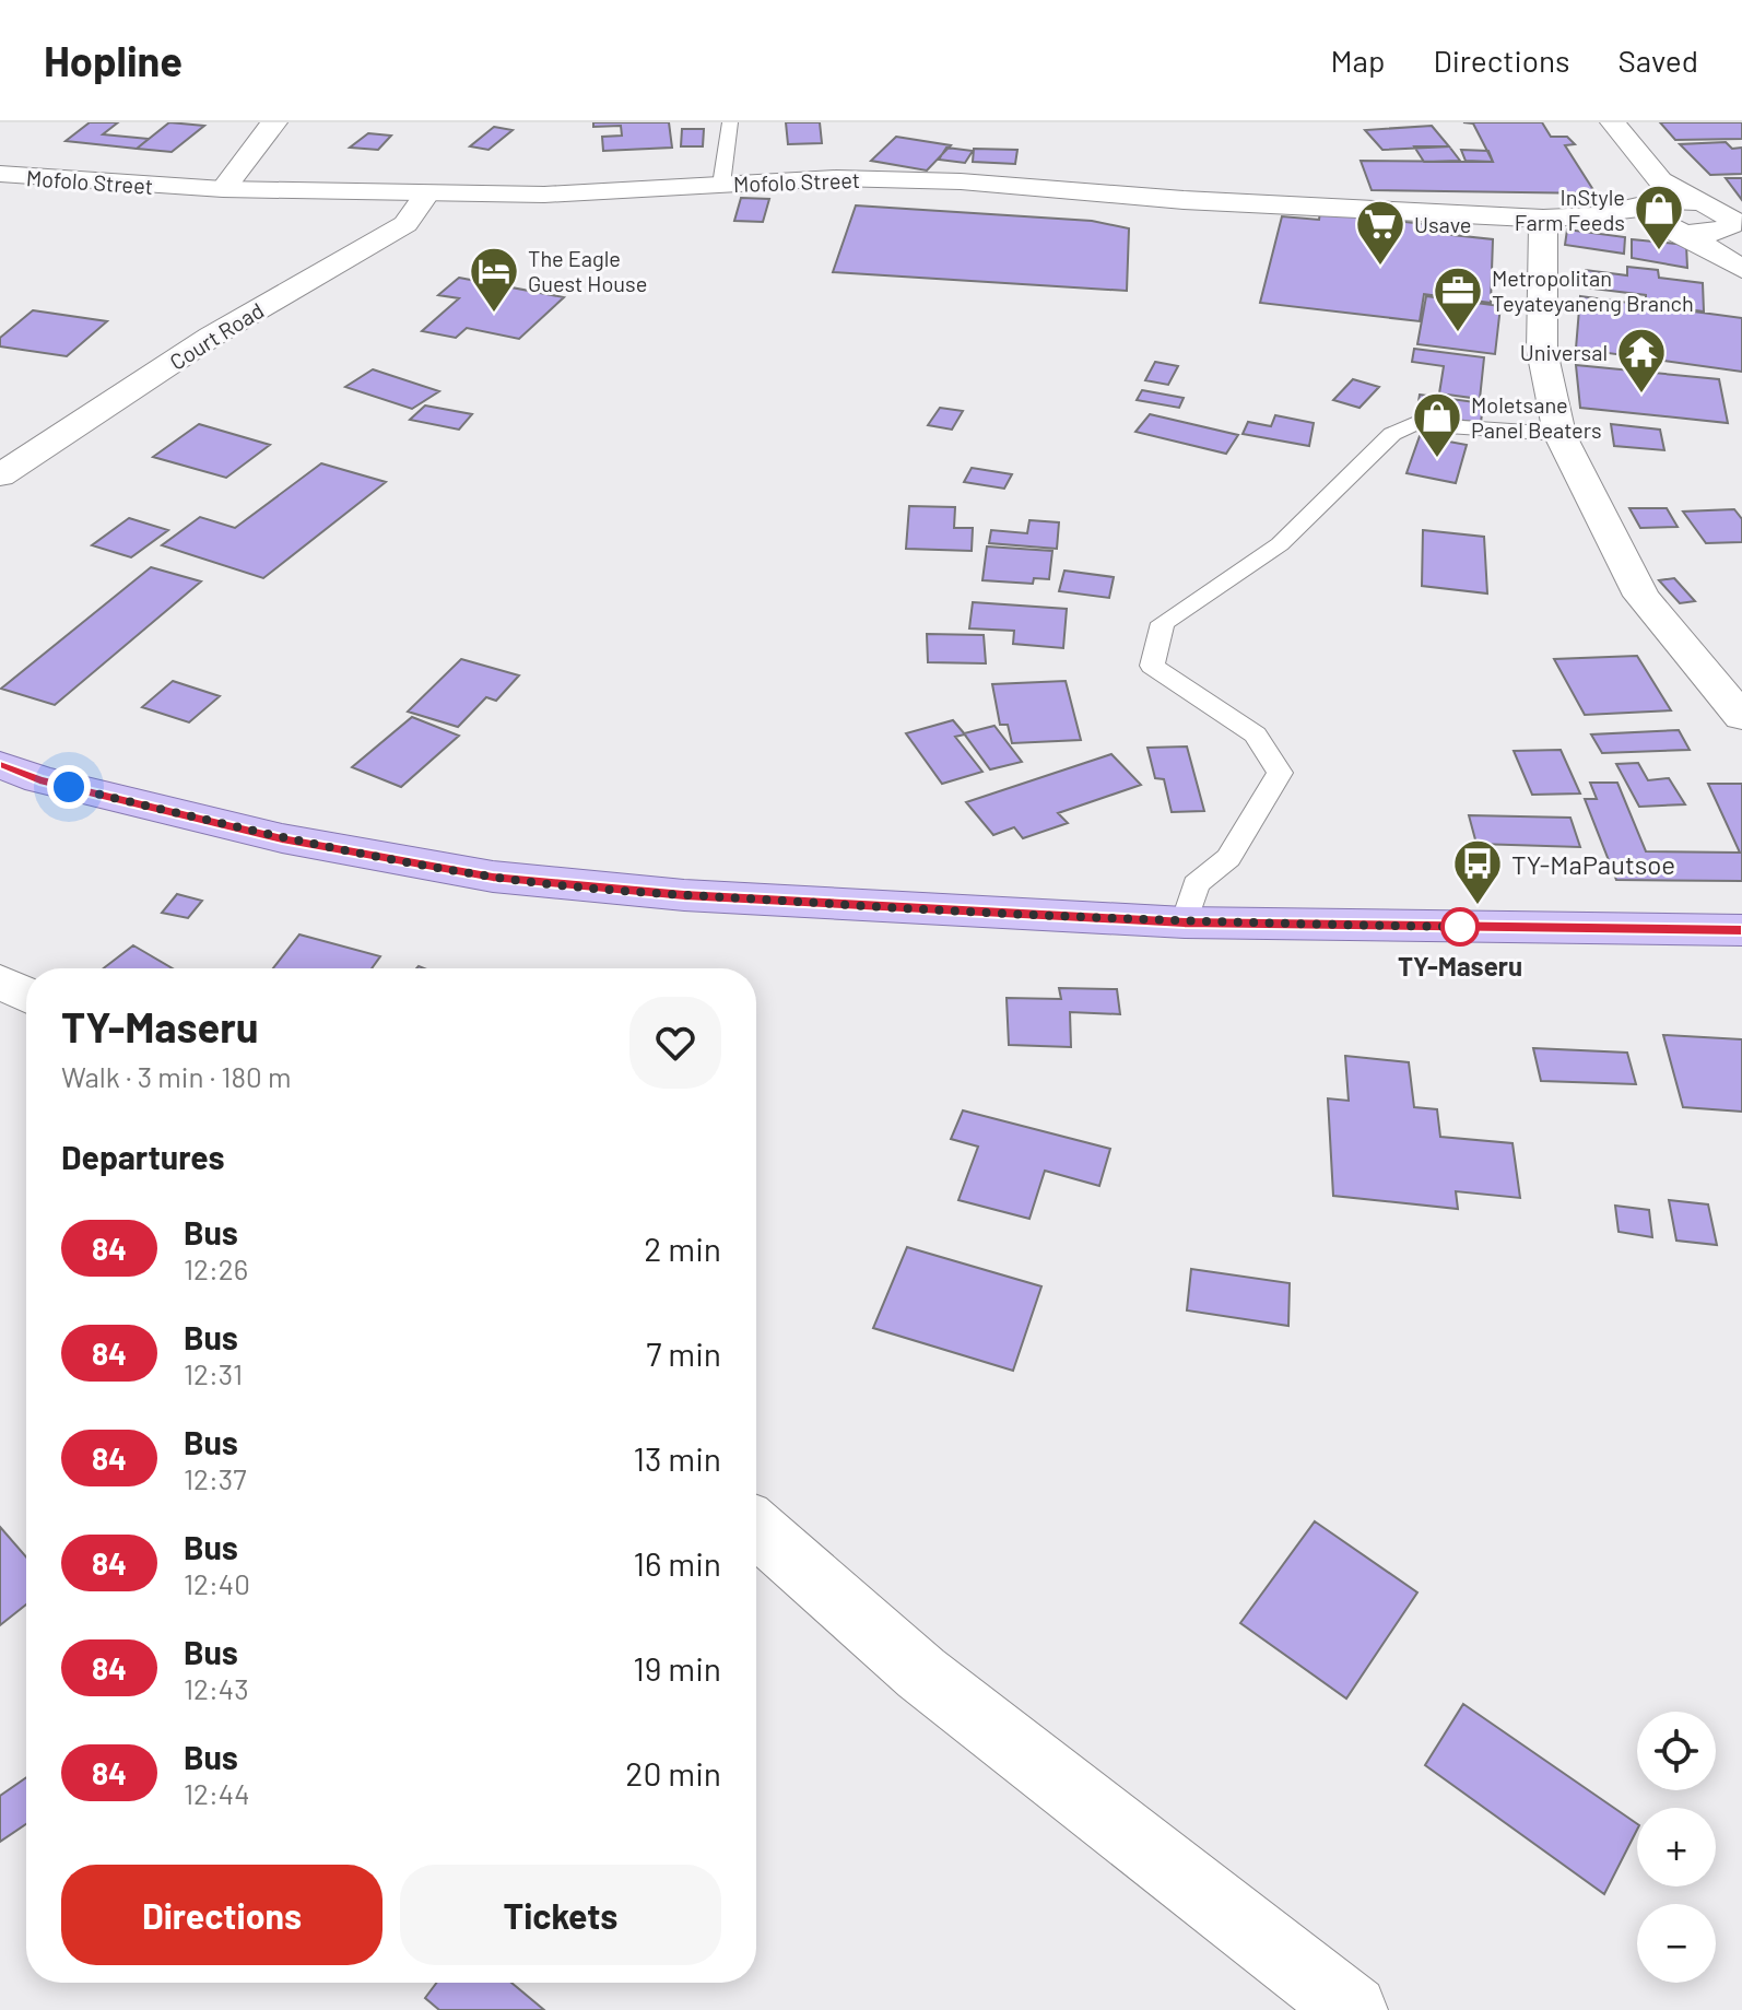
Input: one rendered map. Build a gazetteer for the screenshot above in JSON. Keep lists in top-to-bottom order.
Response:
{
  "streets": {
    "main road": ["Mofolo Street", "Court Road"]
  },
  "crossings": [
    ["Mofolo Street", "Court Road"]
  ],
  "places": {
    "shop": ["InStyle Farm Feeds", "Moletsane Panel Beaters"],
    "supermarket": ["Usave"],
    "hotel": ["The Eagle Guest House"],
    "office": ["Metropolitan Teyateyaneng Branch"],
    "temple": ["Universal"],
    "bus stop": ["TY-MaPautsoe"],
    "other": ["TY-Maseru"]
  },
  "lines": ["bus line 84"],
  "page": {
    "header": "Hopline",
    "nav": ["Map", "Directions", "Saved"],
    "heading": [
      ["TY-Maseru", "Walk · 3 min · 180 m"],
      "Departures"
    ],
    "list": [
      {
        "mark": "84",
        "name": "Bus",
        "note": "12:26",
        "value": "2 min"
      },
      {
        "mark": "84",
        "name": "Bus",
        "note": "12:31",
        "value": "7 min"
      },
      {
        "mark": "84",
        "name": "Bus",
        "note": "12:37",
        "value": "13 min"
      },
      {
        "mark": "84",
        "name": "Bus",
        "note": "12:40",
        "value": "16 min"
      },
      {
        "mark": "84",
        "name": "Bus",
        "note": "12:43",
        "value": "19 min"
      },
      {
        "mark": "84",
        "name": "Bus",
        "note": "12:44",
        "value": "20 min"
      }
    ],
    "map_buttons": ["+", "−"],
    "buttons": ["Directions", "Tickets"]
  }
}
